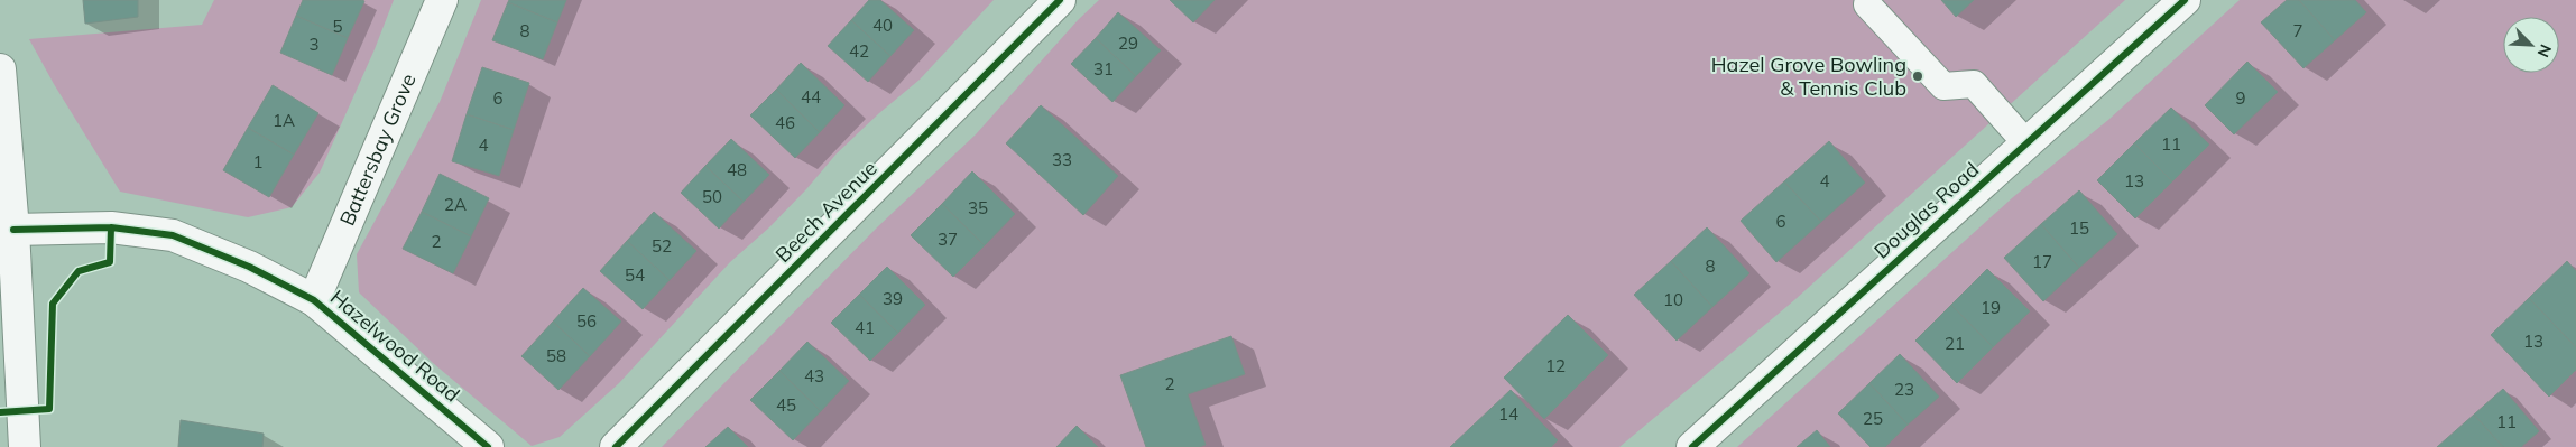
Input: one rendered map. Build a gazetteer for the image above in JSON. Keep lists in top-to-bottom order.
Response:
{
  "streets": {
    "street": [
      "Battersbay Grove",
      "Douglas Road",
      "Beech Avenue",
      "Hazelwood Road"
    ]
  },
  "crossings": [
    ["Battersbay Grove", "Hazelwood Road"]
  ],
  "places": ["Hazel Grove Bowling & Tennis Club"],
  "house_numbers": [
    "40",
    "5",
    "8",
    "7",
    "29",
    "3",
    "42",
    "31",
    "44",
    "6",
    "9",
    "1A",
    "46",
    "11",
    "4",
    "33",
    "1",
    "48",
    "4",
    "13",
    "50",
    "2A",
    "35",
    "6",
    "15",
    "37",
    "2",
    "52",
    "17",
    "8",
    "54",
    "39",
    "10",
    "19",
    "56",
    "41",
    "13",
    "21",
    "58",
    "12",
    "43",
    "2",
    "23",
    "45",
    "14",
    "25",
    "11"
  ],
  "north": "bottom right"
}
